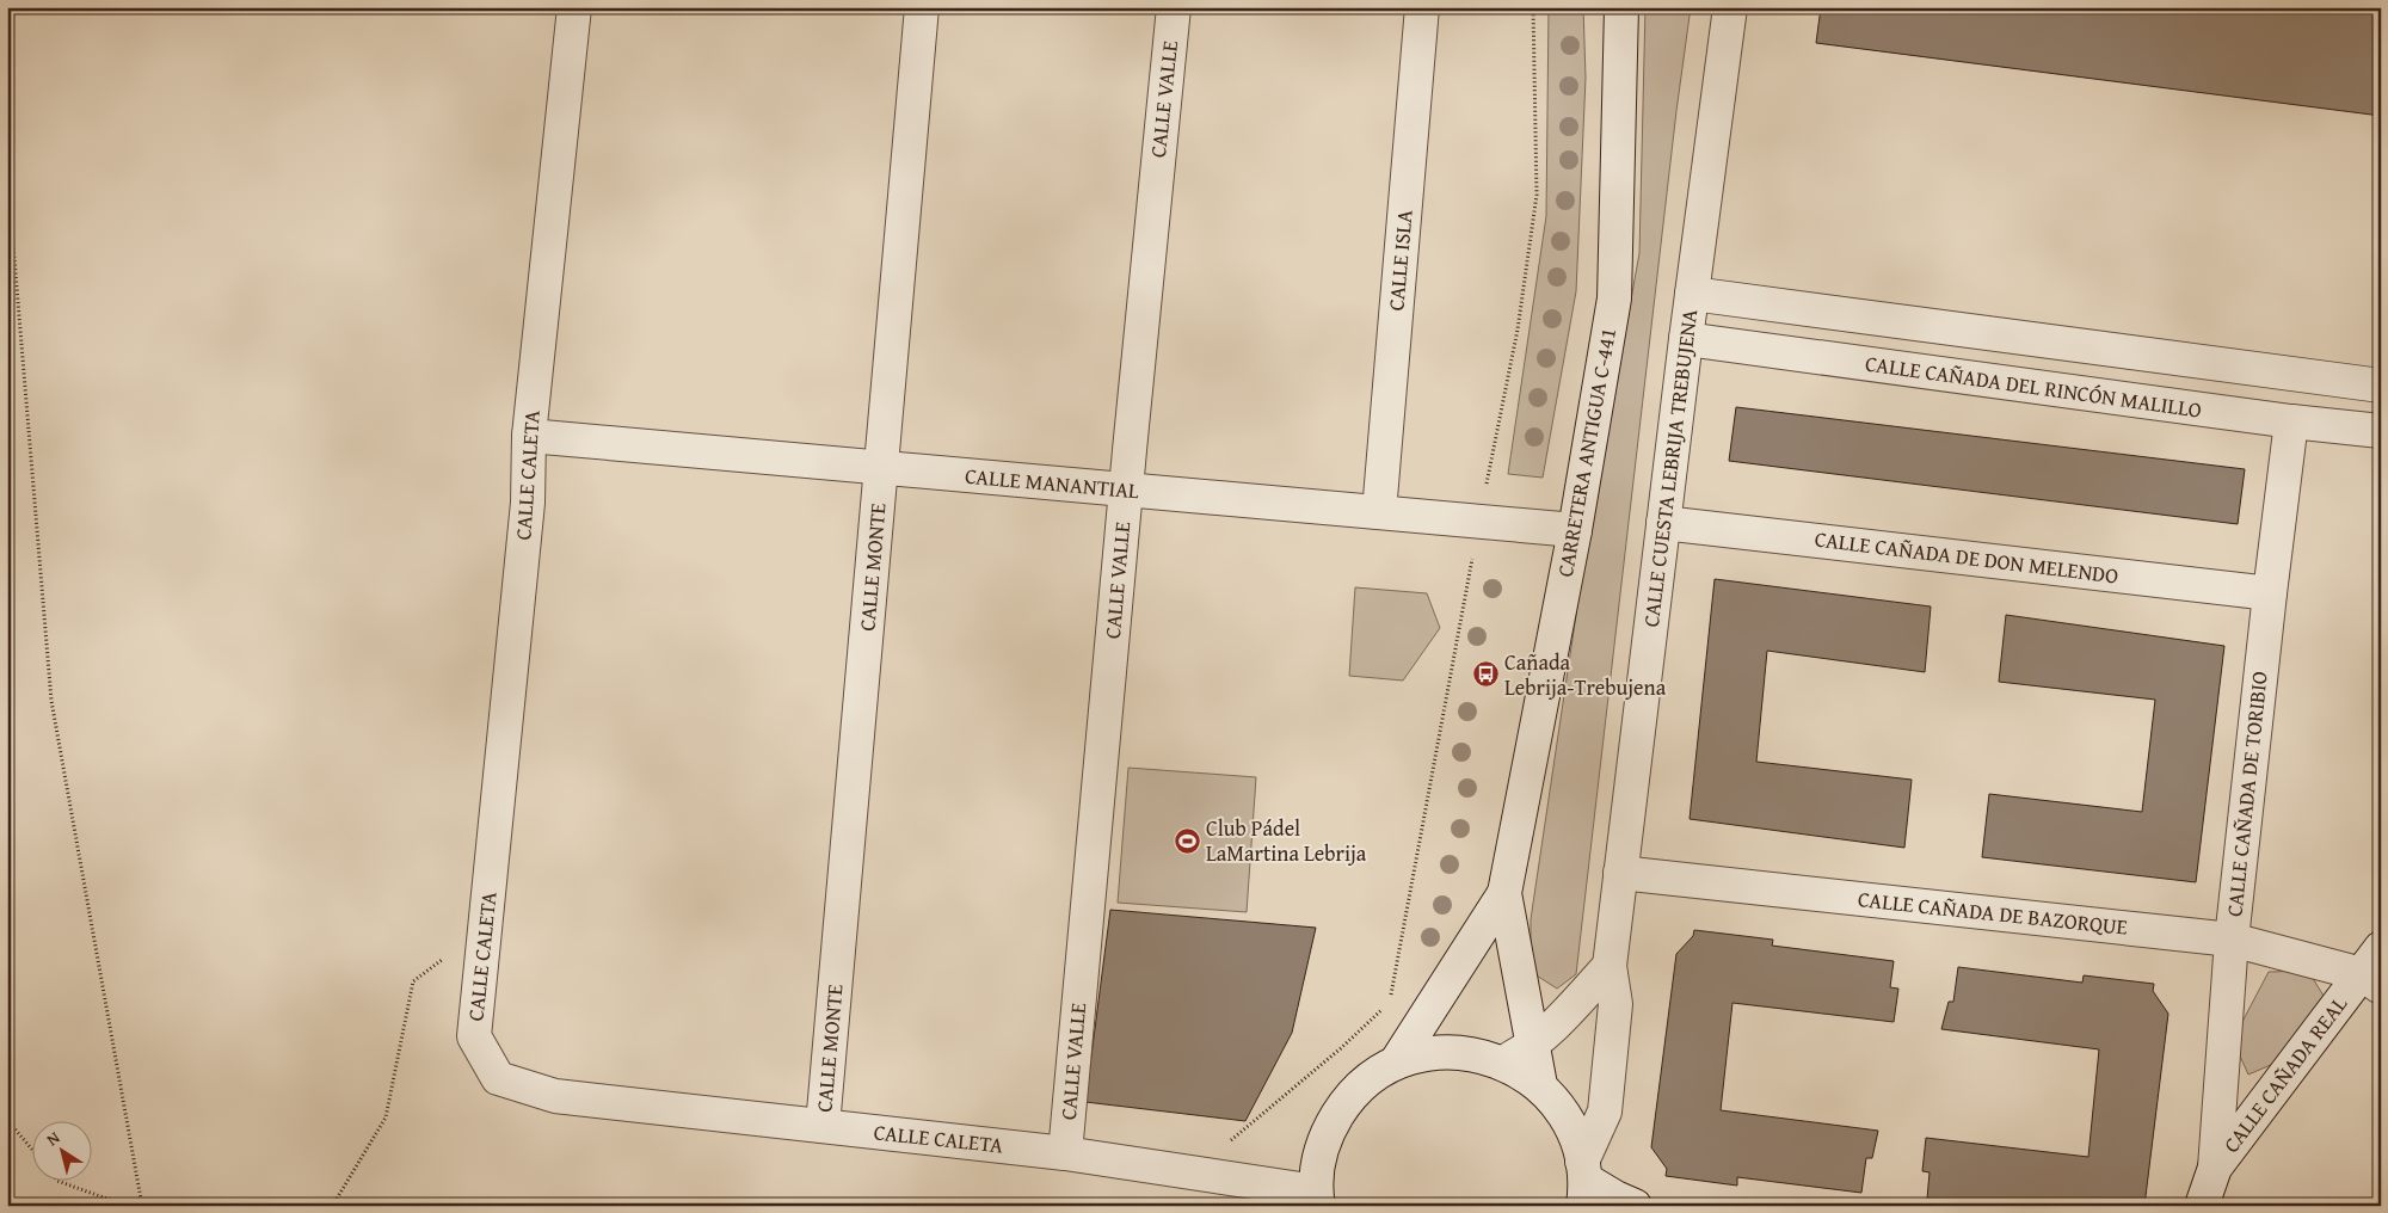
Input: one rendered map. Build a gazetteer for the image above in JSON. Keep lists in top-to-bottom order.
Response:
{
  "streets": {
    "street": [
      "CALLE VALLE",
      "CALLE ISLA",
      "CALLE CAÑADA DEL RINCÓN MALILLO",
      "CARRETERA ANTIGUA C-441",
      "CALLE CUESTA LEBRIJA TREBUJENA",
      "CALLE CALETA",
      "CALLE MANANTIAL",
      "CALLE CAÑADA DE DON MELENDO",
      "CALLE MONTE",
      "CALLE CAÑADA DE TORIBIO",
      "CALLE CAÑADA DE BAZORQUE",
      "CALLE CAÑADA REAL"
    ]
  },
  "crossings": [
    ["CALLE VALLE", "CALLE CALETA"],
    ["CALLE VALLE", "CALLE MANANTIAL"],
    ["CALLE ISLA", "CALLE MANANTIAL"],
    ["CALLE CAÑADA DEL RINCÓN MALILLO", "CALLE CUESTA LEBRIJA TREBUJENA"],
    ["CALLE CAÑADA DEL RINCÓN MALILLO", "CALLE CAÑADA DE TORIBIO"],
    ["CARRETERA ANTIGUA C-441", "CALLE MANANTIAL"],
    ["CALLE CUESTA LEBRIJA TREBUJENA", "CALLE CAÑADA DE DON MELENDO"],
    ["CALLE CUESTA LEBRIJA TREBUJENA", "CALLE CAÑADA DE BAZORQUE"],
    ["CALLE CALETA", "CALLE MANANTIAL"],
    ["CALLE CALETA", "CALLE MONTE"],
    ["CALLE MANANTIAL", "CALLE MONTE"],
    ["CALLE CAÑADA DE DON MELENDO", "CALLE CAÑADA DE TORIBIO"],
    ["CALLE CAÑADA DE TORIBIO", "CALLE CAÑADA DE BAZORQUE"],
    ["CALLE CAÑADA DE TORIBIO", "CALLE CAÑADA REAL"],
    ["CALLE CAÑADA DE BAZORQUE", "CALLE CAÑADA REAL"]
  ],
  "places": {
    "bus stop": ["Cañada Lebrija-Trebujena"],
    "sports": ["Club Pádel LaMartina Lebrija"]
  },
  "north": "top left"
}
